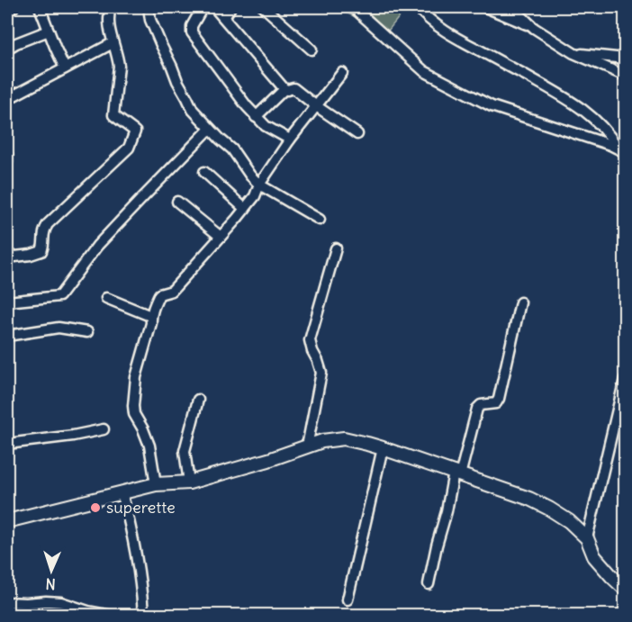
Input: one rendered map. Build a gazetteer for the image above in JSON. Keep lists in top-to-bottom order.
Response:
{
  "places": ["superette"],
  "north": "bottom"
}
